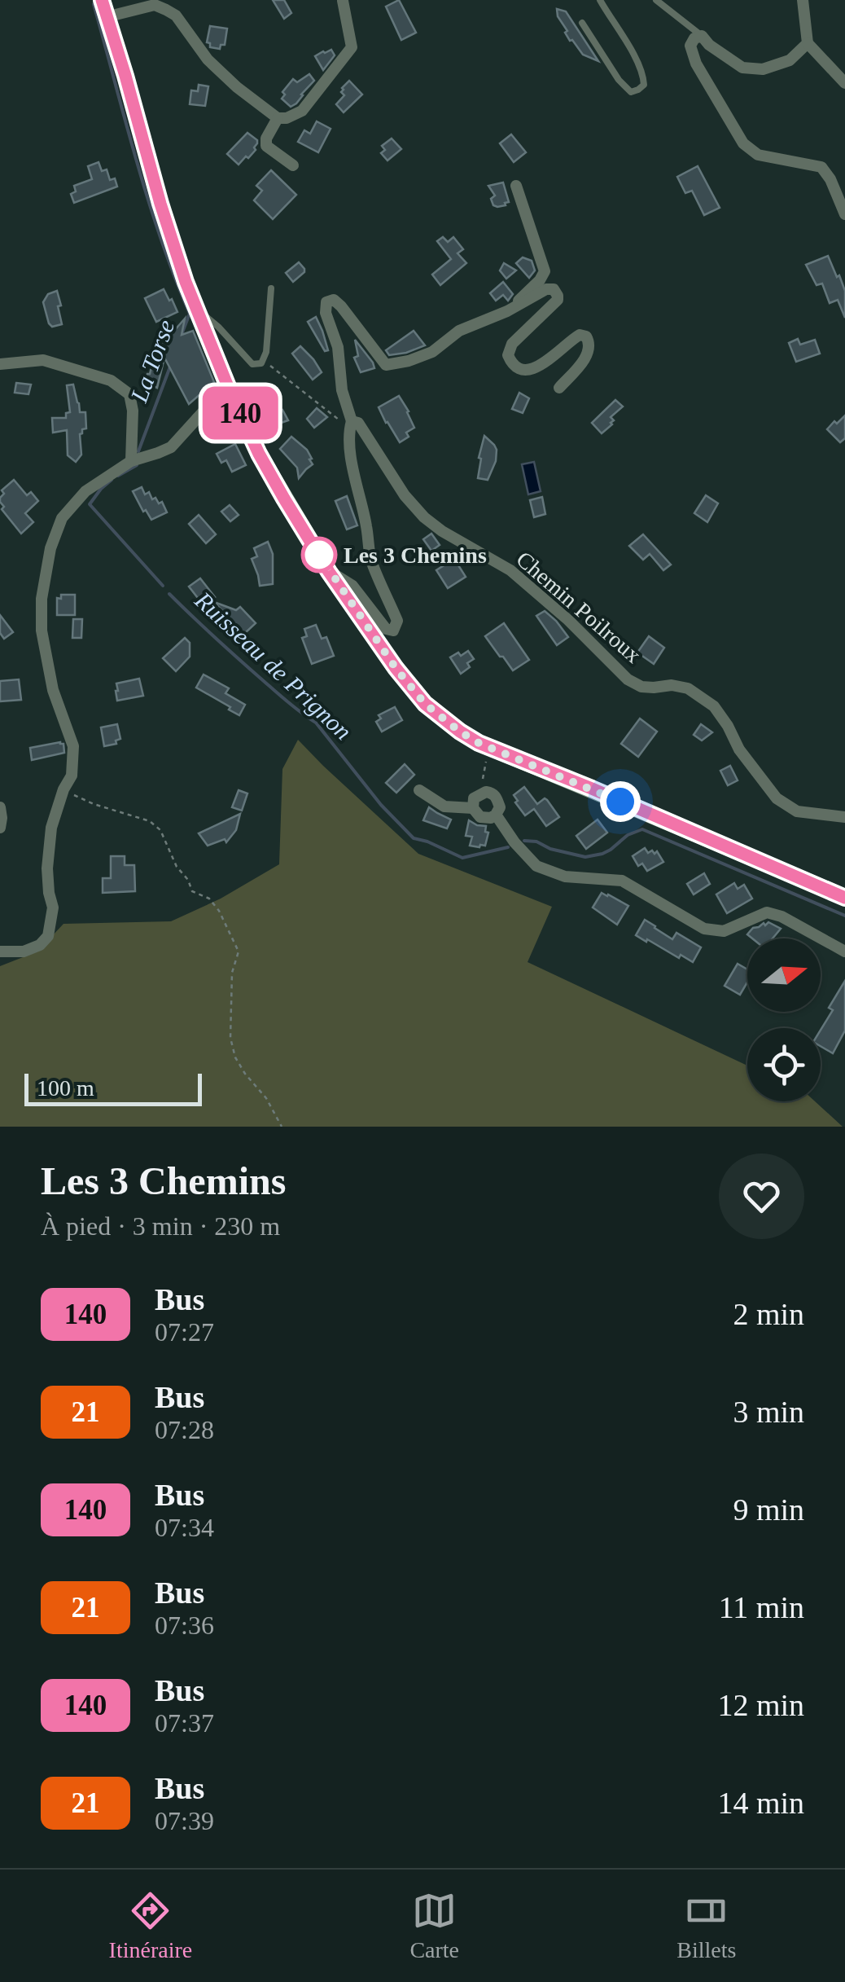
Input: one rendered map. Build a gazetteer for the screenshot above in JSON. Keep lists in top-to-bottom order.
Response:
{
  "streets": {
    "street": ["Chemin Poilroux"]
  },
  "water": ["La Torse", "Ruisseau de Prignon"],
  "places": ["Les 3 Chemins"],
  "lines": ["bus line 140"],
  "scale_bar": "100 m",
  "north": "right",
  "page": {
    "on_map": "140",
    "scale": "100 m",
    "heading": ["Les 3 Chemins", "À pied · 3 min · 230 m"],
    "list": [
      {
        "mark": "140",
        "name": "Bus",
        "note": "07:27",
        "value": "2 min"
      },
      {
        "mark": "21",
        "name": "Bus",
        "note": "07:28",
        "value": "3 min"
      },
      {
        "mark": "140",
        "name": "Bus",
        "note": "07:34",
        "value": "9 min"
      },
      {
        "mark": "21",
        "name": "Bus",
        "note": "07:36",
        "value": "11 min"
      },
      {
        "mark": "140",
        "name": "Bus",
        "note": "07:37",
        "value": "12 min"
      },
      {
        "mark": "21",
        "name": "Bus",
        "note": "07:39",
        "value": "14 min"
      }
    ],
    "tabs": ["Itinéraire", "Carte", "Billets"]
  }
}
